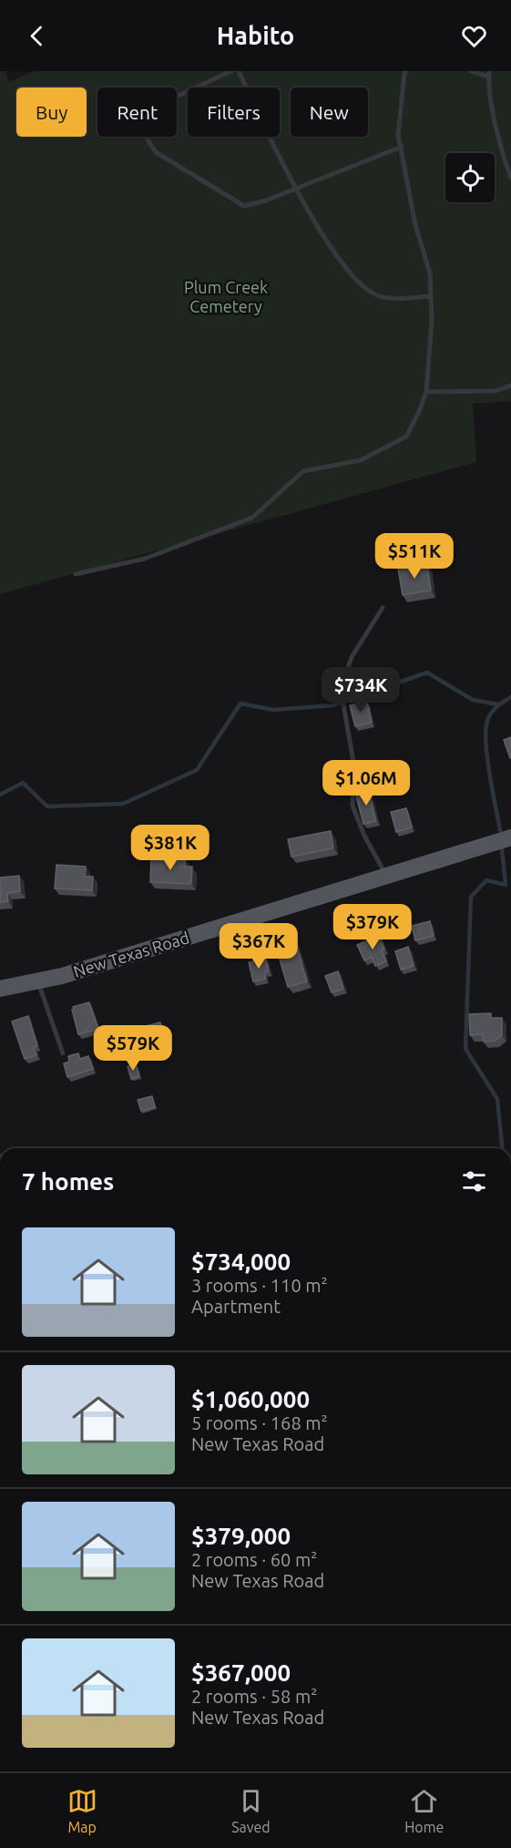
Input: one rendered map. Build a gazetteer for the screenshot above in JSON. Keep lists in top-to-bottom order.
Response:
{
  "streets": {
    "main road": ["New Texas Road"]
  },
  "parks": ["Plum Creek Cemetery"],
  "page": {
    "header": "Habito",
    "chip": [
      "Buy",
      "Rent",
      "Filters",
      "New"
    ],
    "price": [
      "$511K",
      "$734K",
      "$1.06M",
      "$381K",
      "$379K",
      "$367K",
      "$579K"
    ],
    "heading": "7 homes",
    "list": [
      {
        "name": "$734,000",
        "note": "3 rooms · 110 m² · Apartment"
      },
      {
        "name": "$1,060,000",
        "note": "5 rooms · 168 m² · New Texas Road"
      },
      {
        "name": "$379,000",
        "note": "2 rooms · 60 m² · New Texas Road"
      },
      {
        "name": "$367,000",
        "note": "2 rooms · 58 m² · New Texas Road"
      }
    ],
    "tabs": ["Map", "Saved", "Home"]
  }
}
